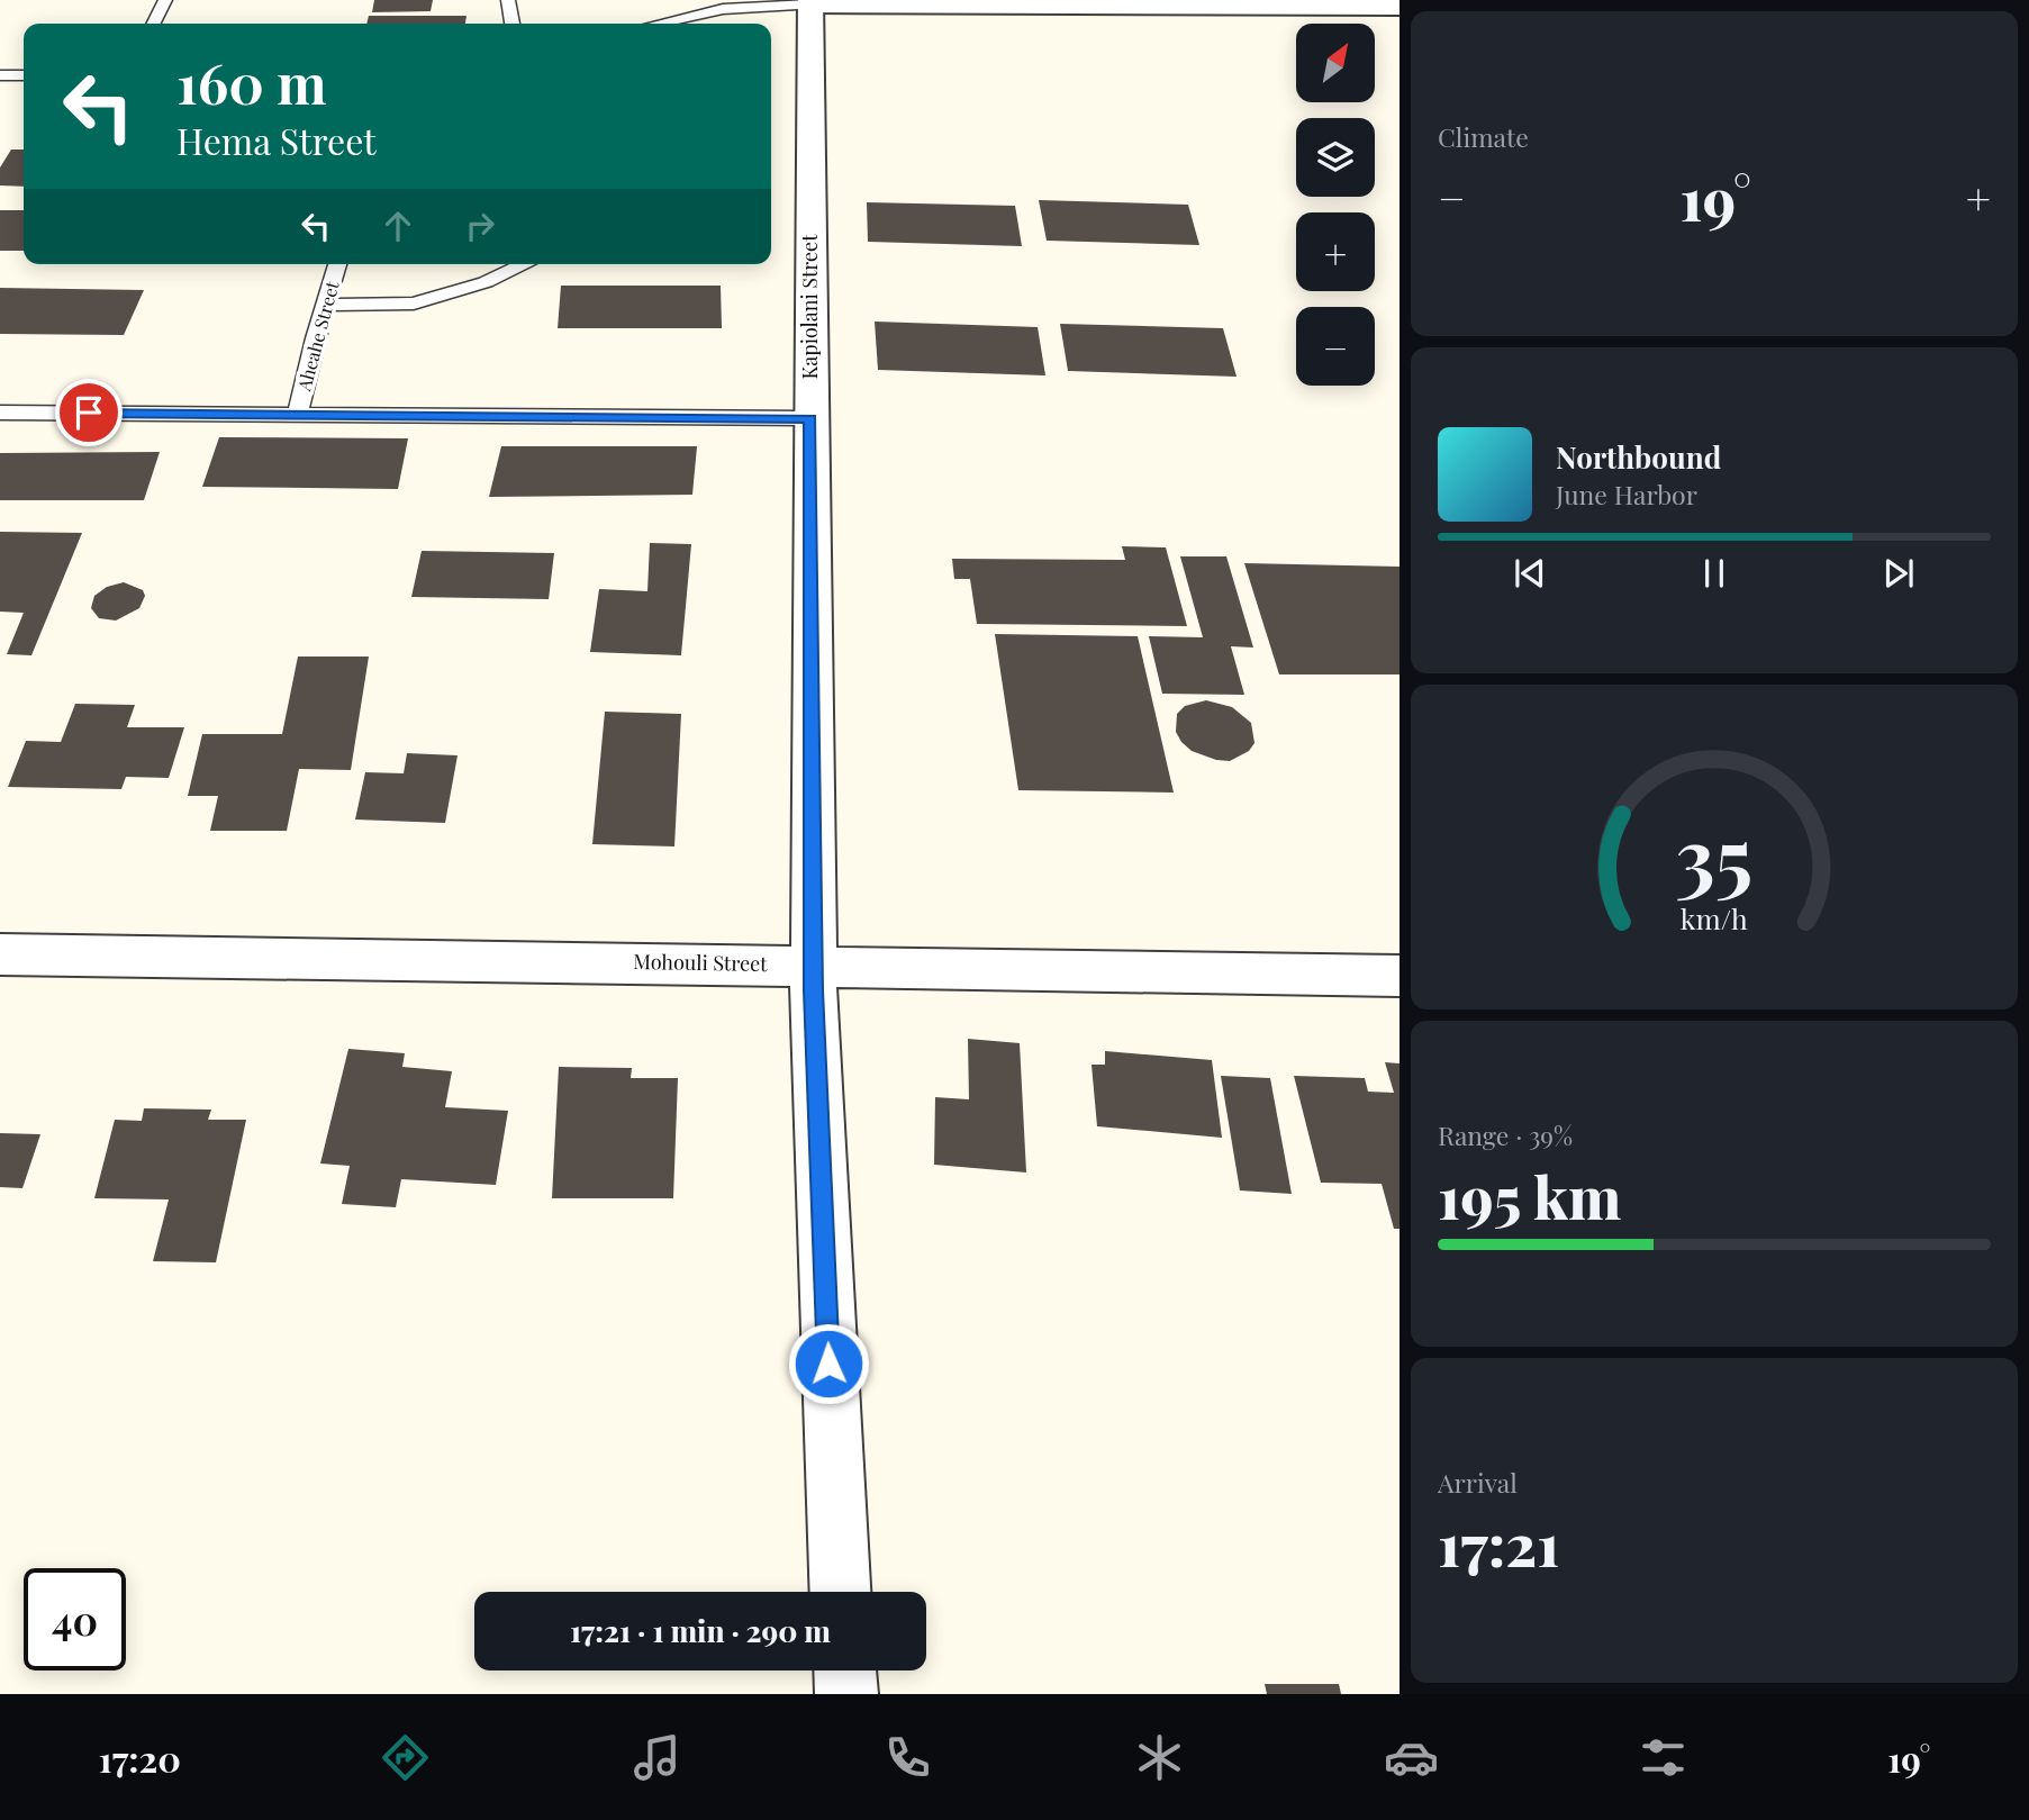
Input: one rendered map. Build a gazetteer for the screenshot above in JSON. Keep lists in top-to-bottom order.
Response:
{
  "streets": {
    "street": ["Kapiolani Street", "Mohouli Street"],
    "lane": ["Aheahe Street"]
  },
  "crossings": [
    ["Kapiolani Street", "Mohouli Street"]
  ],
  "north": "top right",
  "page": {
    "tile": [
      "Climate",
      ["Range · 39%", "195 km"],
      ["Arrival", "17:21"]
    ],
    "map_buttons": ["+", "−"],
    "turn": ["160 m", "Hema Street"],
    "heat": ["−", "19°", "+"],
    "song": ["Northbound", "June Harbor"],
    "limit": "40",
    "trip": "17:21 · 1 min · 290 m",
    "tabs": ["17:20", "19°"],
    "gauge": ["35", "km/h"]
  }
}
